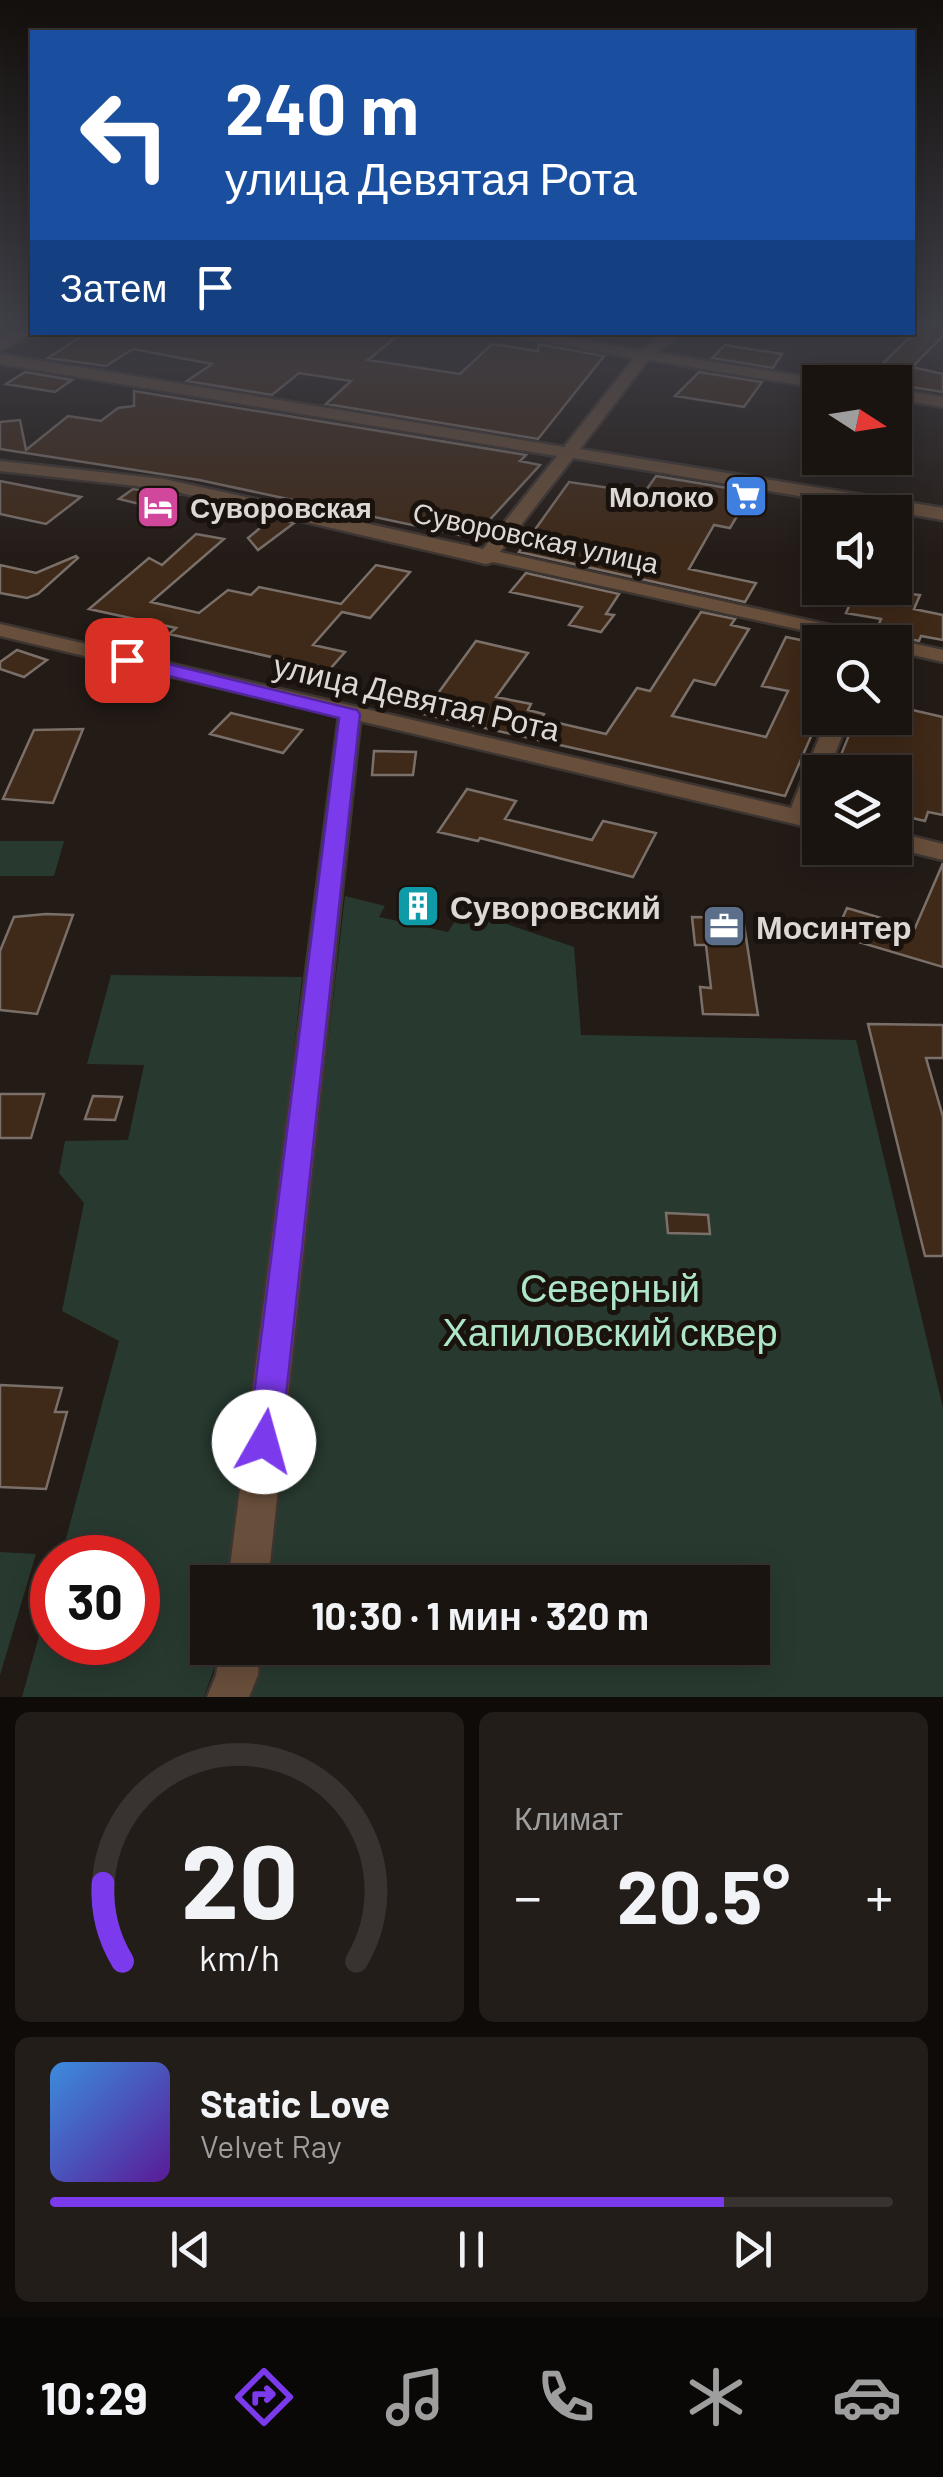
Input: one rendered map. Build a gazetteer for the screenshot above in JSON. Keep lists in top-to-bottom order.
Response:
{
  "streets": {
    "street": ["Суворовская улица", "улица Девятая Рота"]
  },
  "parks": ["Северный Хапиловский сквер"],
  "places": {
    "supermarket": ["Молоко"],
    "hotel": ["Суворовская"],
    "building": ["Суворовский"],
    "office": ["Мосинтер"]
  },
  "north": "right",
  "page": {
    "turn": ["240 m", "улица Девятая Рота"],
    "then": "Затем",
    "limit": "30",
    "trip": "10:30 · 1 мин · 320 m",
    "tile": "Климат",
    "heat": ["−", "20.5°", "+"],
    "song": ["Static Love", "Velvet Ray"],
    "tabs": "10:29",
    "gauge": ["20", "km/h"]
  }
}
